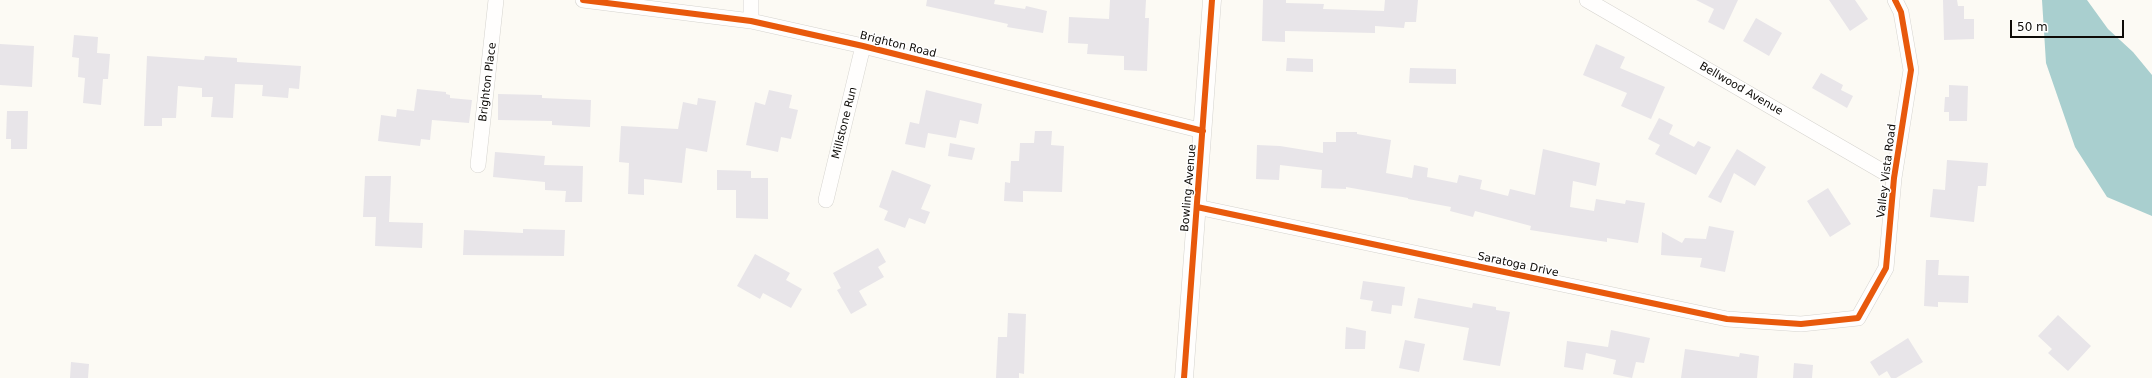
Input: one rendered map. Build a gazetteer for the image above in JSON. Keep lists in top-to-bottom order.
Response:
{
  "streets": {
    "street": [
      "Brighton Road",
      "Brighton Place",
      "Bellwood Avenue",
      "Millstone Run",
      "Valley Vista Road",
      "Bowling Avenue",
      "Saratoga Drive"
    ]
  },
  "crossings": [
    ["Brighton Road", "Millstone Run"],
    ["Brighton Road", "Bowling Avenue"],
    ["Bellwood Avenue", "Valley Vista Road"],
    ["Valley Vista Road", "Saratoga Drive"],
    ["Bowling Avenue", "Saratoga Drive"]
  ],
  "scale_bar": "50 m"
}
